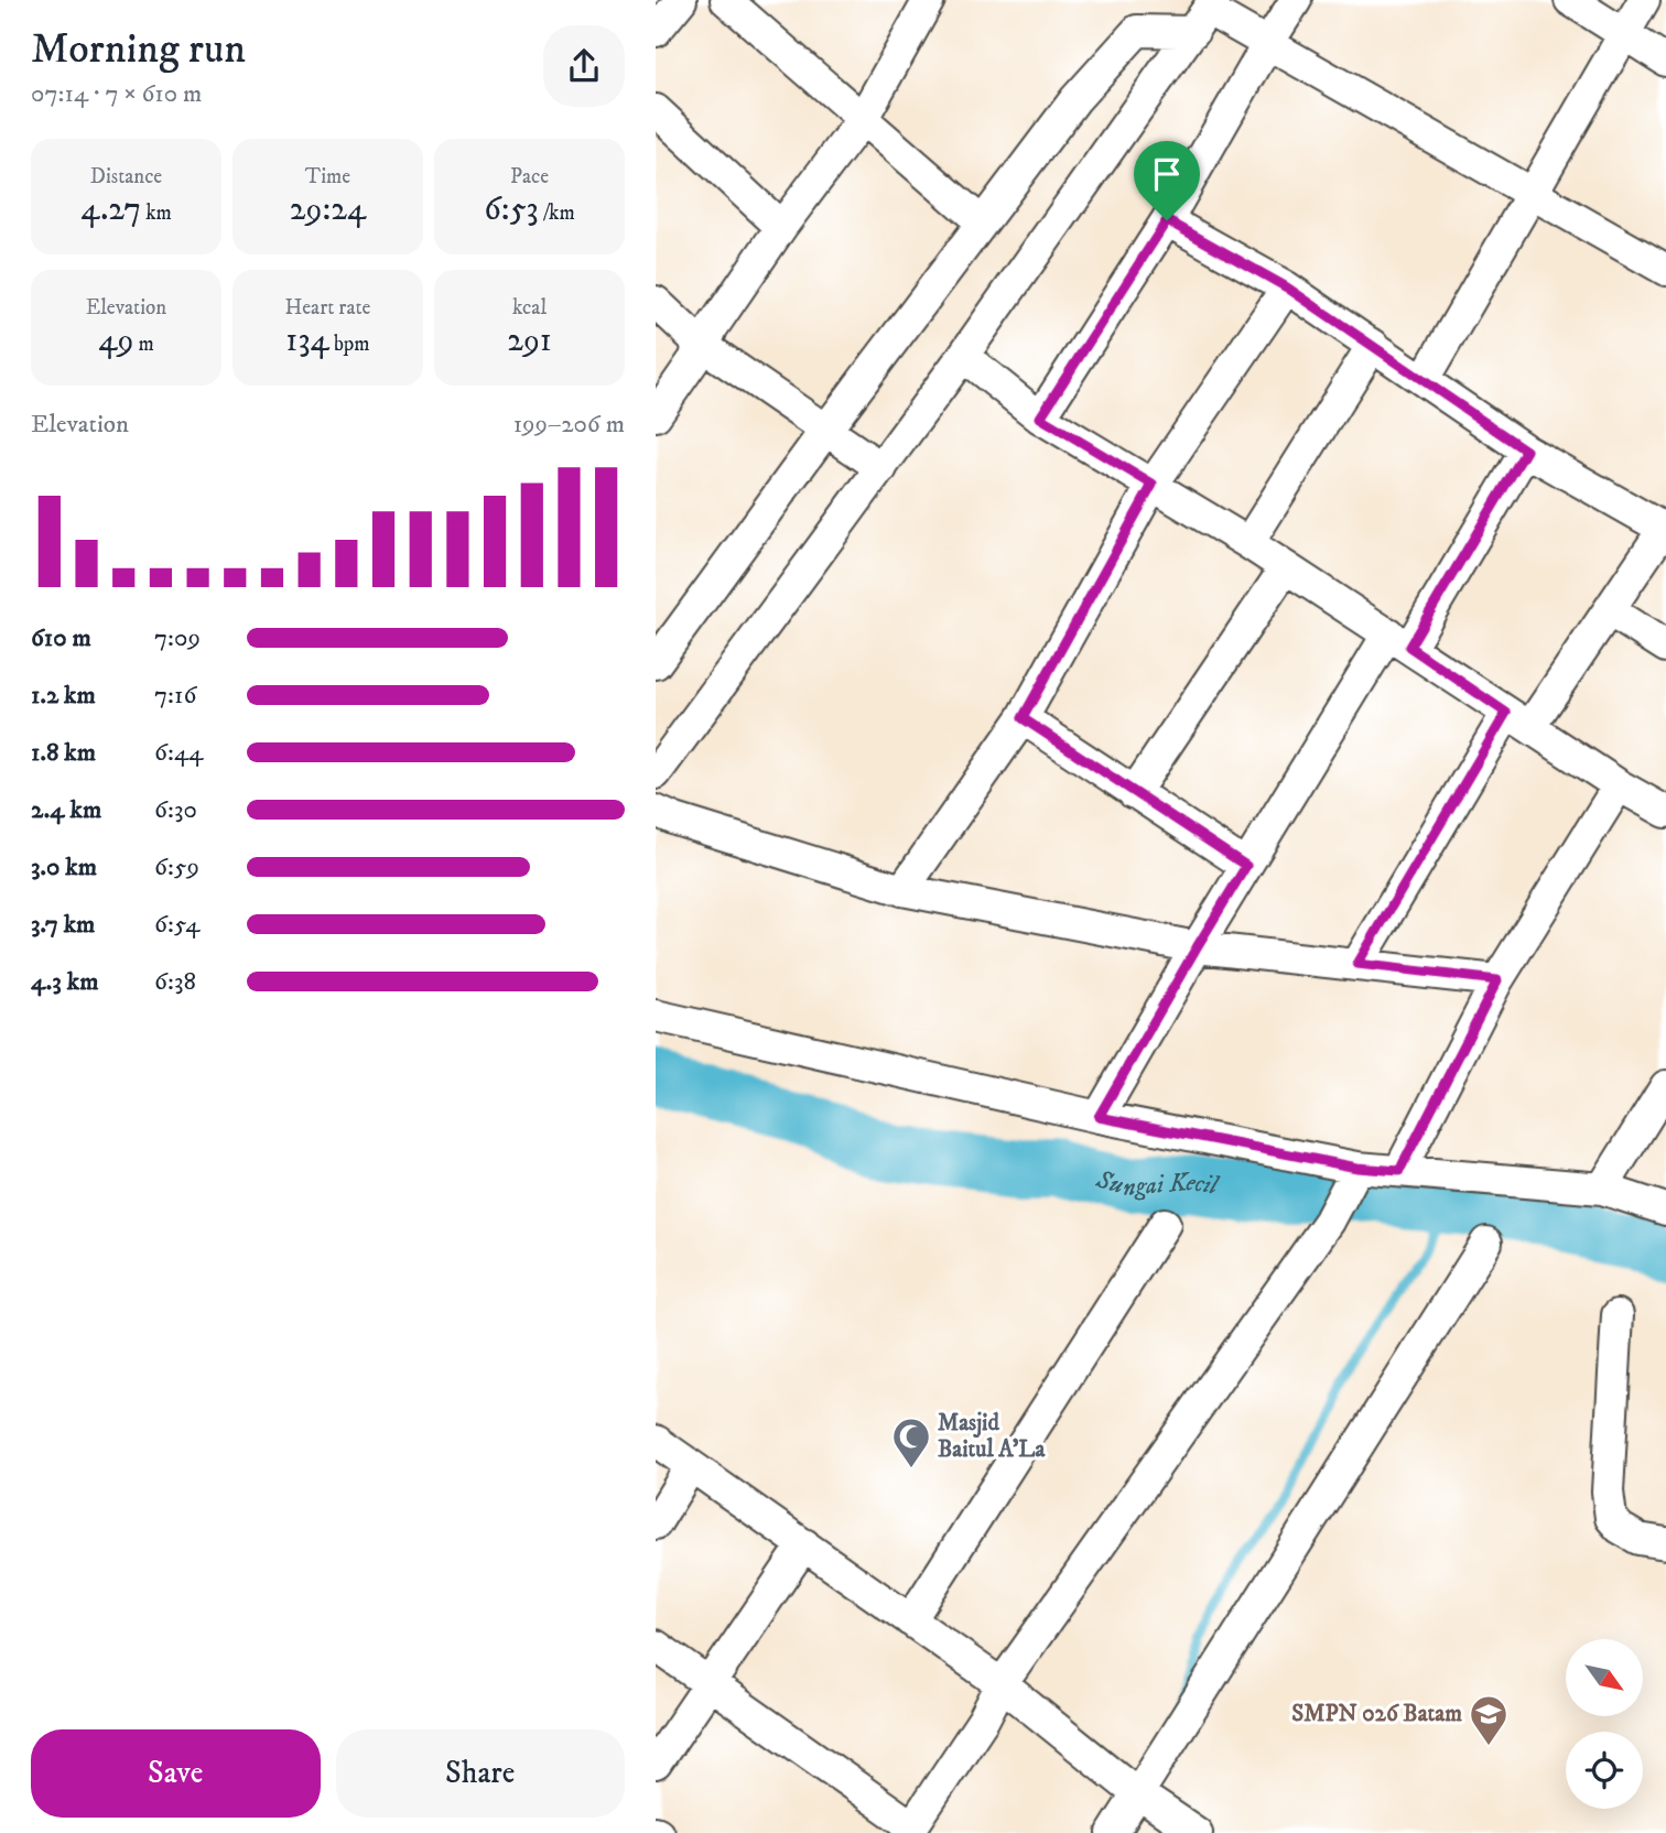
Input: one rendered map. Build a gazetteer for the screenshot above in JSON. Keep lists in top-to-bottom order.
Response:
{
  "water": ["Sungai Kecil"],
  "places": {
    "mosque": ["Masjid Baitul A'La"],
    "school or university": ["SMPN 026 Batam"]
  },
  "north": "bottom right",
  "page": {
    "heading": ["Morning run", "07:14 · 7 × 610 m"],
    "stats": [
      ["Distance", "4.27 km"],
      ["Time", "29:24"],
      ["Pace", "6:53 /km"],
      ["Elevation", "49 m"],
      ["Heart rate", "134 bpm"],
      ["kcal", "291"]
    ],
    "chart": ["Elevation", "199–206 m"],
    "list": [
      {
        "name": "610 m",
        "note": "7:09"
      },
      {
        "name": "1.2 km",
        "note": "7:16"
      },
      {
        "name": "1.8 km",
        "note": "6:44"
      },
      {
        "name": "2.4 km",
        "note": "6:30"
      },
      {
        "name": "3.0 km",
        "note": "6:59"
      },
      {
        "name": "3.7 km",
        "note": "6:54"
      },
      {
        "name": "4.3 km",
        "note": "6:38"
      }
    ],
    "buttons": ["Save", "Share"]
  }
}
